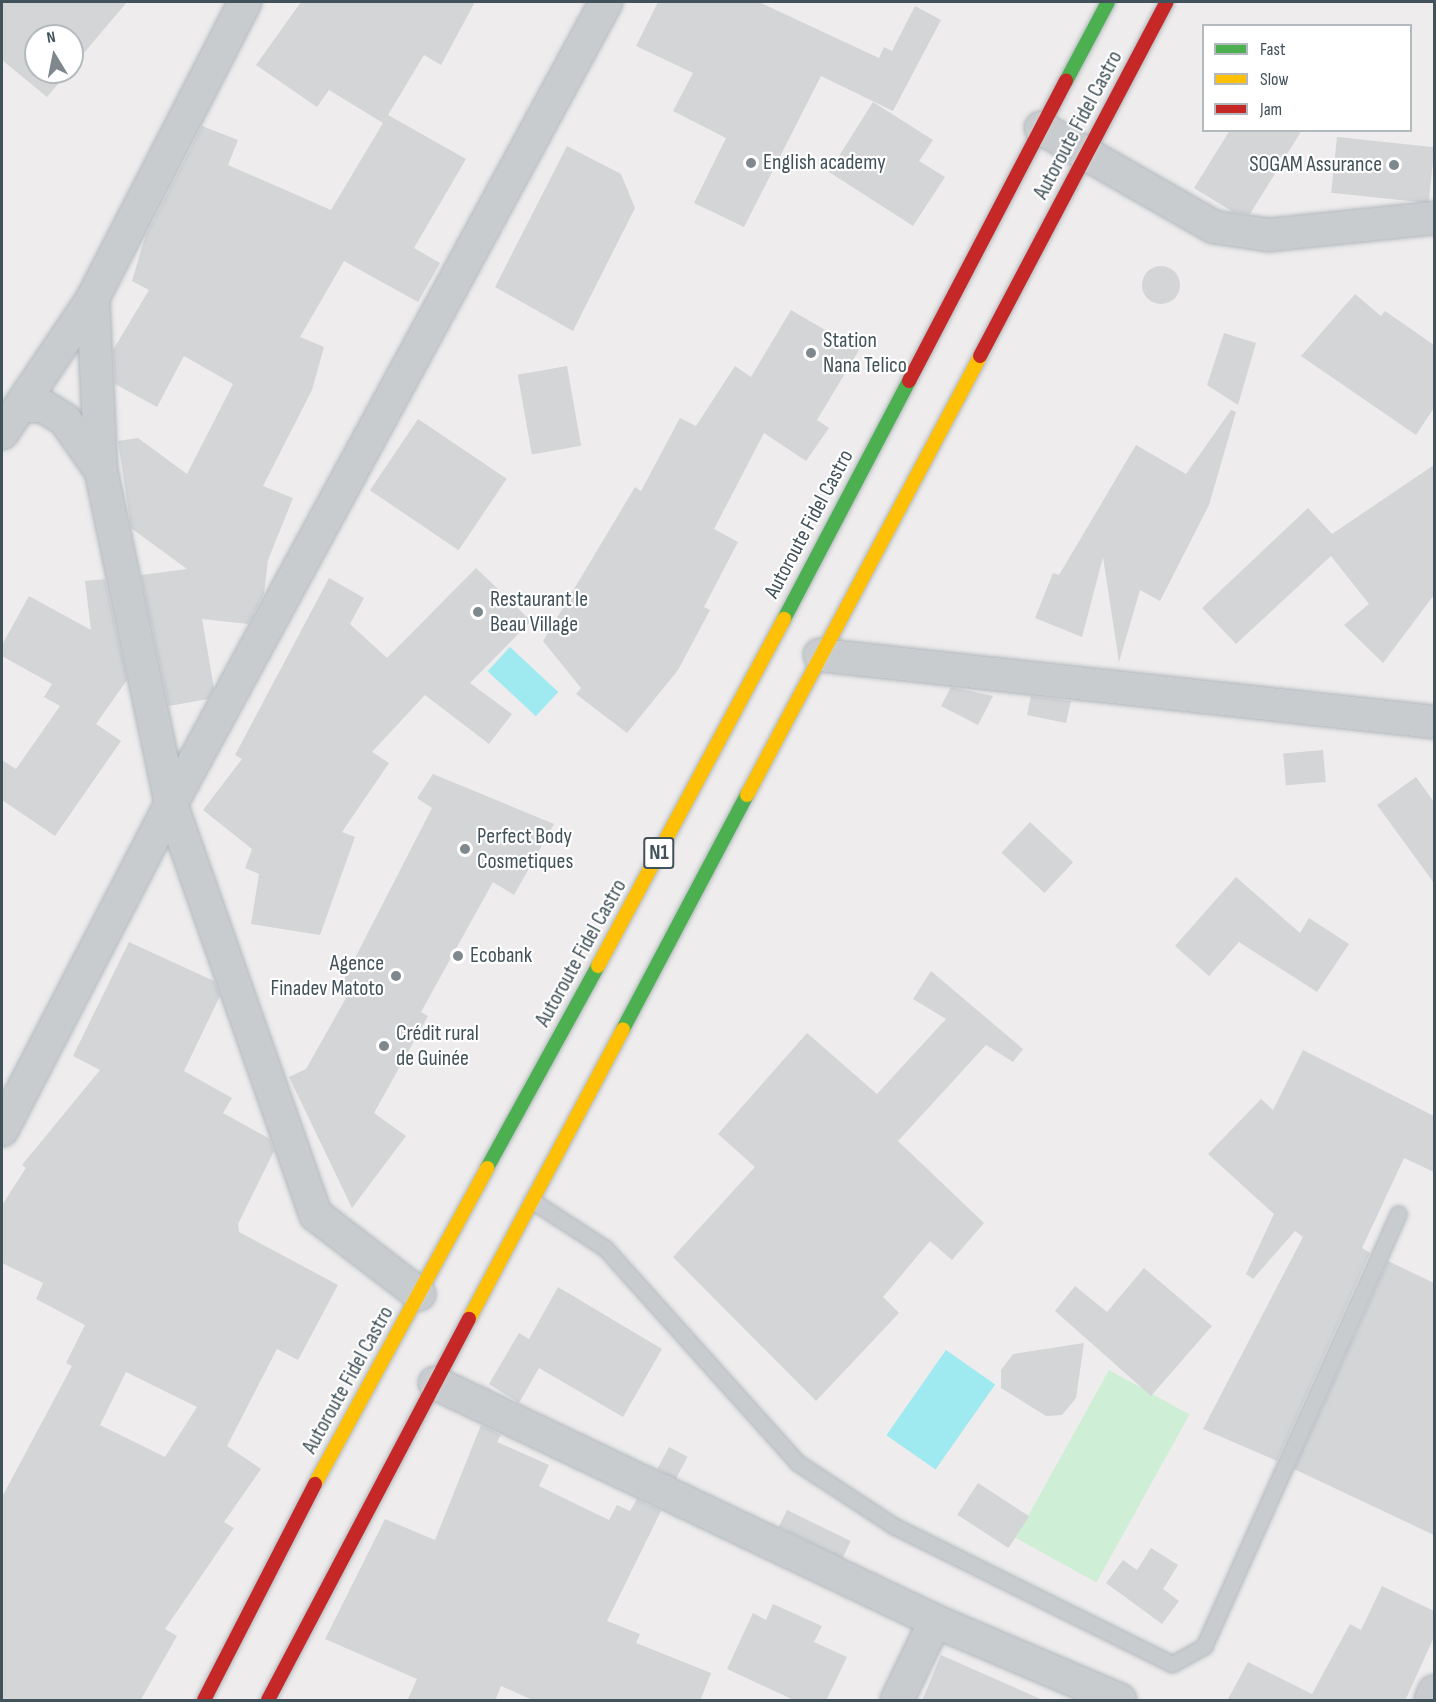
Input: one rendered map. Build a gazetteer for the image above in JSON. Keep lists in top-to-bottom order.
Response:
{
  "streets": {
    "highway": ["Autoroute Fidel Castro", "N1"]
  },
  "places": [
    "English academy",
    "SOGAM Assurance",
    "Station Nana Telico",
    "Restaurant le Beau Village",
    "Perfect Body Cosmetiques",
    "Ecobank",
    "Agence Finadev Matoto",
    "Crédit rural de Guinée"
  ],
  "legend": ["Fast", "Slow", "Jam"],
  "north": "top"
}
